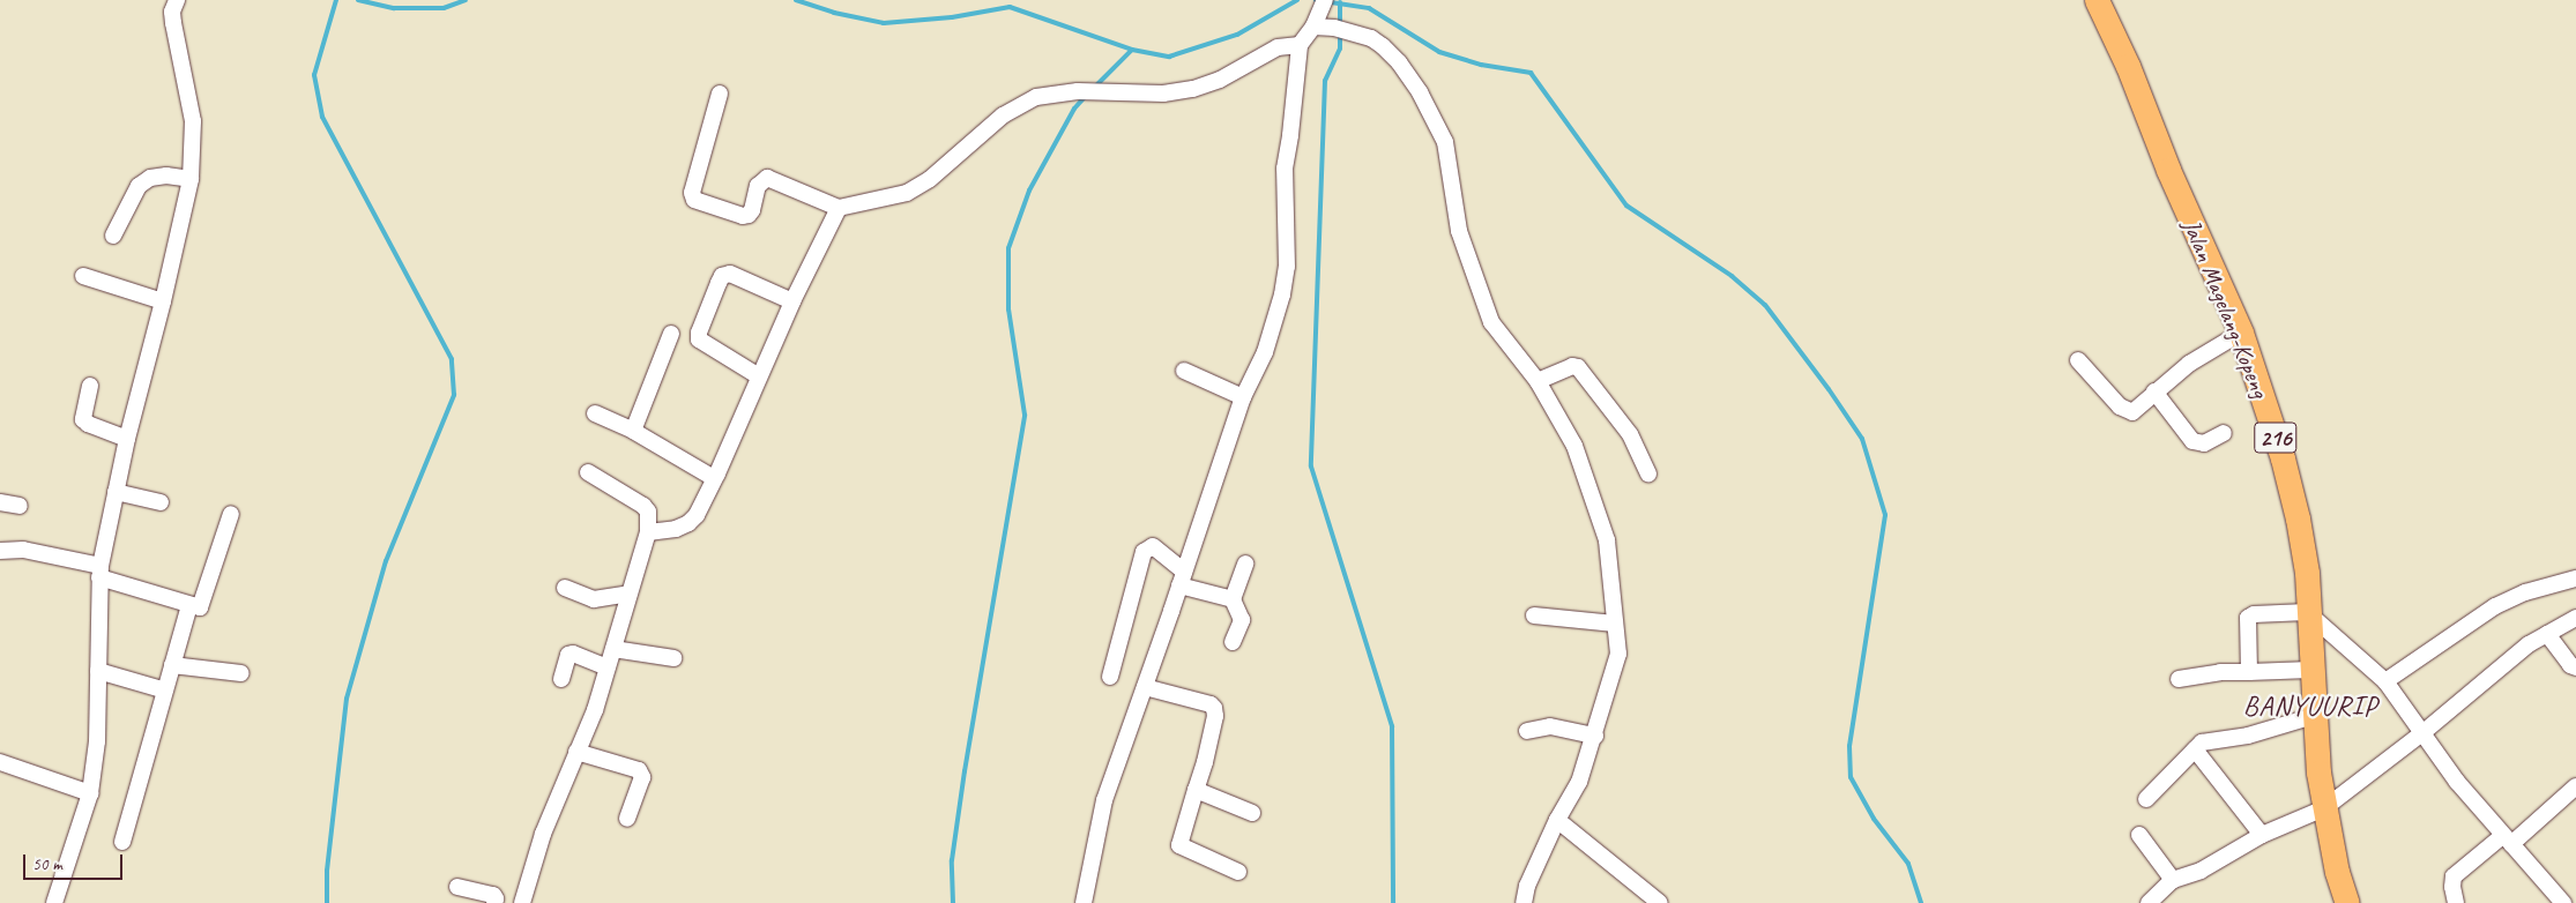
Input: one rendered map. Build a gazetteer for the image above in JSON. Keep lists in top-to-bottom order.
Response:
{
  "streets": {
    "main road": ["Jalan Magelang-Kopeng", "216"]
  },
  "districts": ["BANYUURIP"],
  "scale_bar": "50 m"
}
